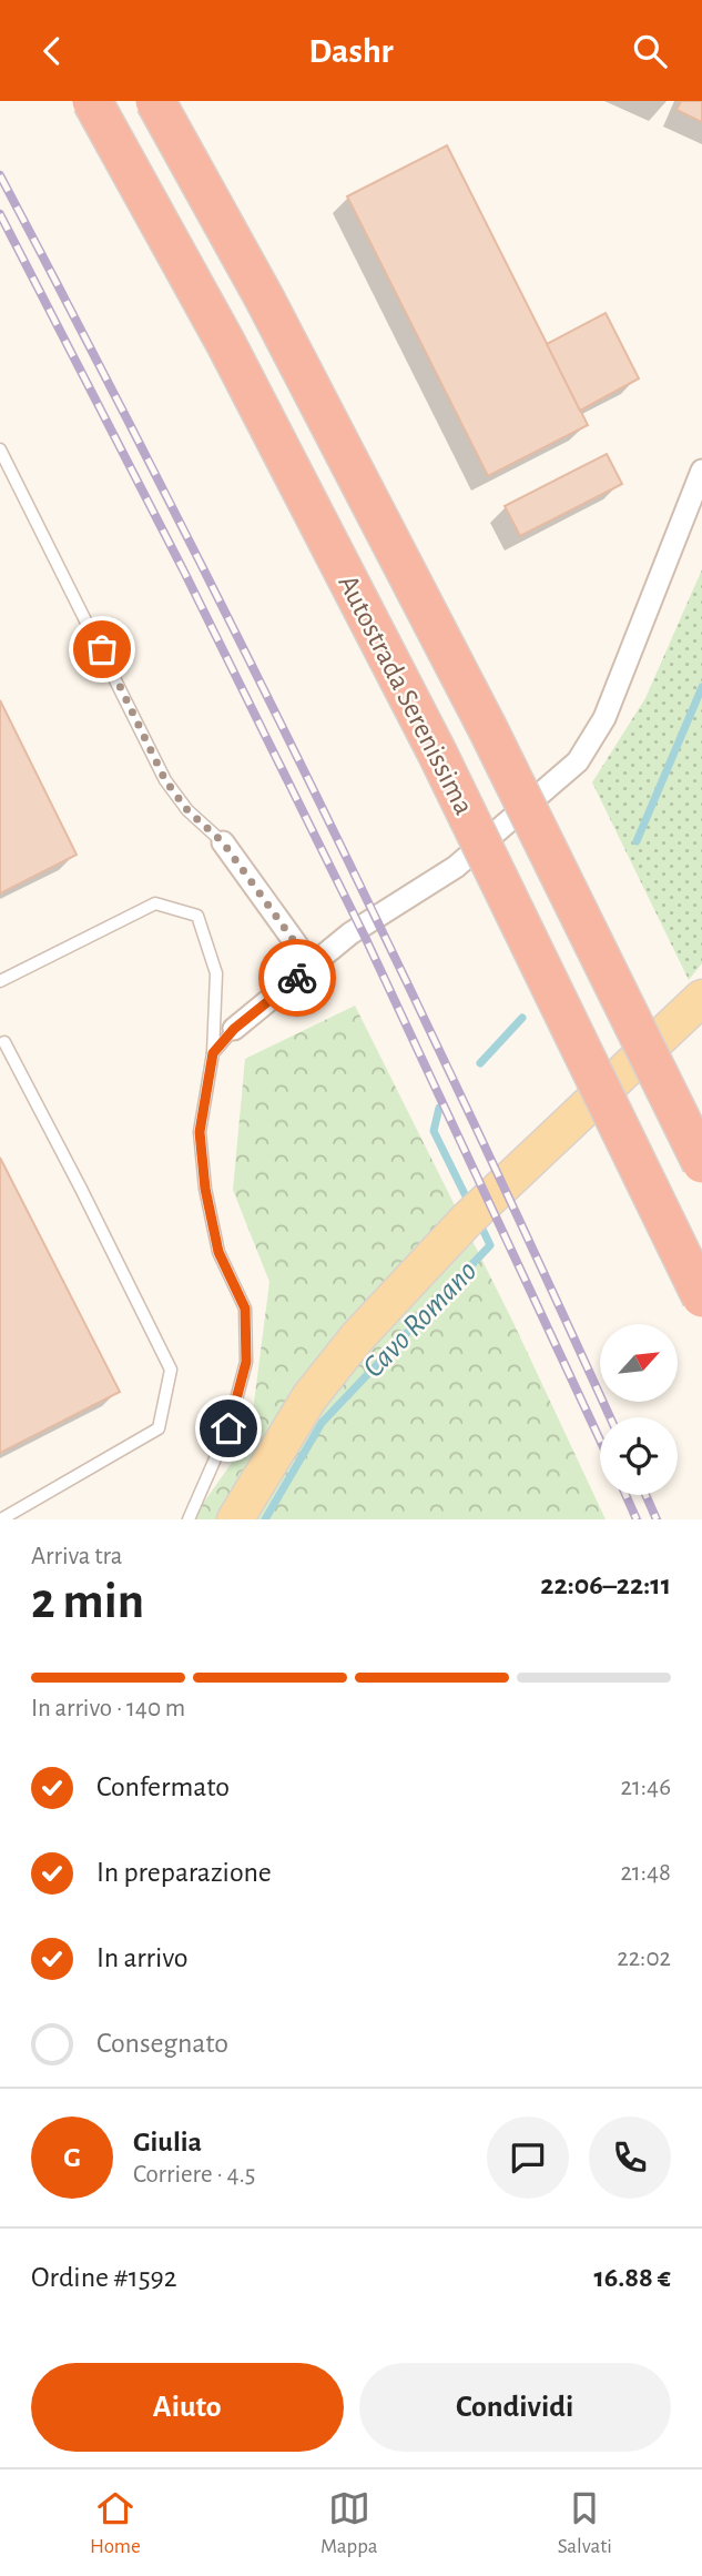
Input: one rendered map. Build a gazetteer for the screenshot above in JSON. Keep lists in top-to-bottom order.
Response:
{
  "streets": {
    "highway": ["Autostrada Serenissima"]
  },
  "water": ["Cavo Romano"],
  "north": "top right",
  "page": {
    "header": "Dashr",
    "heading": ["2 min", "Arriva tra", "22:06–22:11"],
    "panel": [
      "Giulia",
      "Corriere · 4.5",
      "Ordine #1592",
      "16.88 €"
    ],
    "bar": "In arrivo · 140 m",
    "list": [
      ["Confermato", "21:46"],
      ["In preparazione", "21:48"],
      ["In arrivo", "22:02"],
      "Consegnato"
    ],
    "round": "G",
    "buttons": ["Aiuto", "Condividi"],
    "tabs": ["Home", "Mappa", "Salvati"]
  }
}
